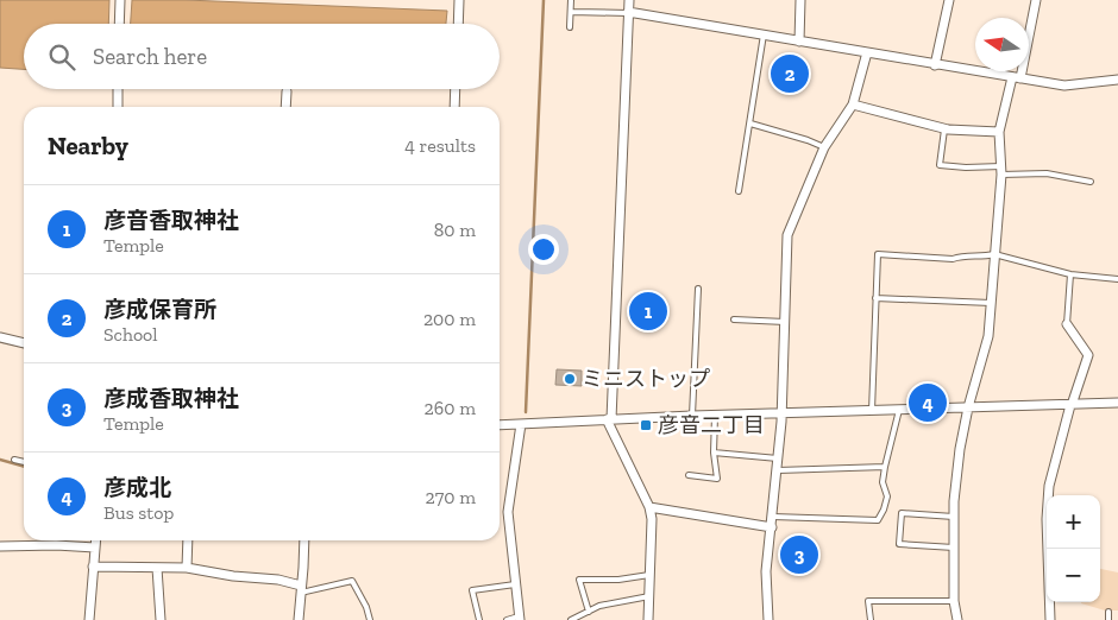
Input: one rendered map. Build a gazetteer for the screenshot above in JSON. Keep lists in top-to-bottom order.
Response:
{
  "places": {
    "other": ["ミニストップ"],
    "transit": ["彦音二丁目"]
  },
  "north": "left",
  "page": {
    "search": "Search here",
    "pins": [
      "2",
      "1",
      "4",
      "3"
    ],
    "heading": ["Nearby", "4 results"],
    "list": [
      {
        "mark": "1",
        "name": "彦音香取神社",
        "note": "Temple",
        "value": "80 m"
      },
      {
        "mark": "2",
        "name": "彦成保育所",
        "note": "School",
        "value": "200 m"
      },
      {
        "mark": "3",
        "name": "彦成香取神社",
        "note": "Temple",
        "value": "260 m"
      },
      {
        "mark": "4",
        "name": "彦成北",
        "note": "Bus stop",
        "value": "270 m"
      }
    ],
    "map_buttons": ["+", "−"]
  }
}
